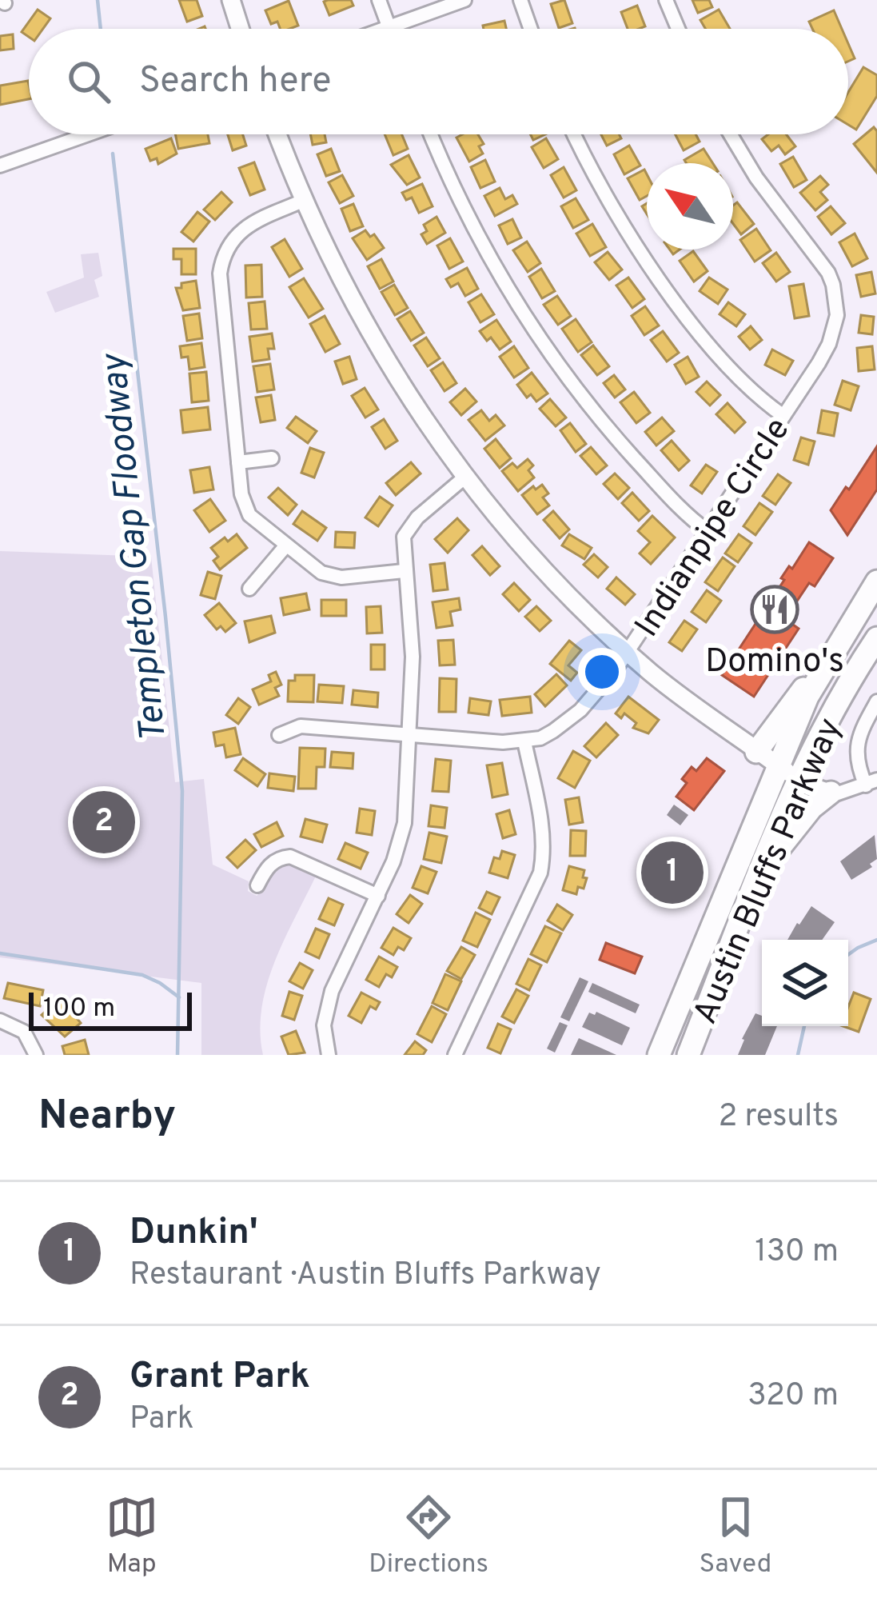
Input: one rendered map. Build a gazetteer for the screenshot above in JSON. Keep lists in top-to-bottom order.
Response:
{
  "streets": {
    "main road": ["Austin Bluffs Parkway"],
    "street": ["Indianpipe Circle"]
  },
  "water": ["Templeton Gap Floodway"],
  "places": {
    "restaurant": ["Domino's"]
  },
  "scale_bar": "100 m",
  "north": "top left",
  "page": {
    "search": "Search here",
    "pins": ["2", "1"],
    "scale": "100 m",
    "heading": ["Nearby", "2 results"],
    "list": [
      {
        "mark": "1",
        "name": "Dunkin'",
        "note": "Restaurant · Austin Bluffs Parkway",
        "value": "130 m"
      },
      {
        "mark": "2",
        "name": "Grant Park",
        "note": "Park",
        "value": "320 m"
      }
    ],
    "nav": ["Map", "Directions", "Saved"]
  }
}
